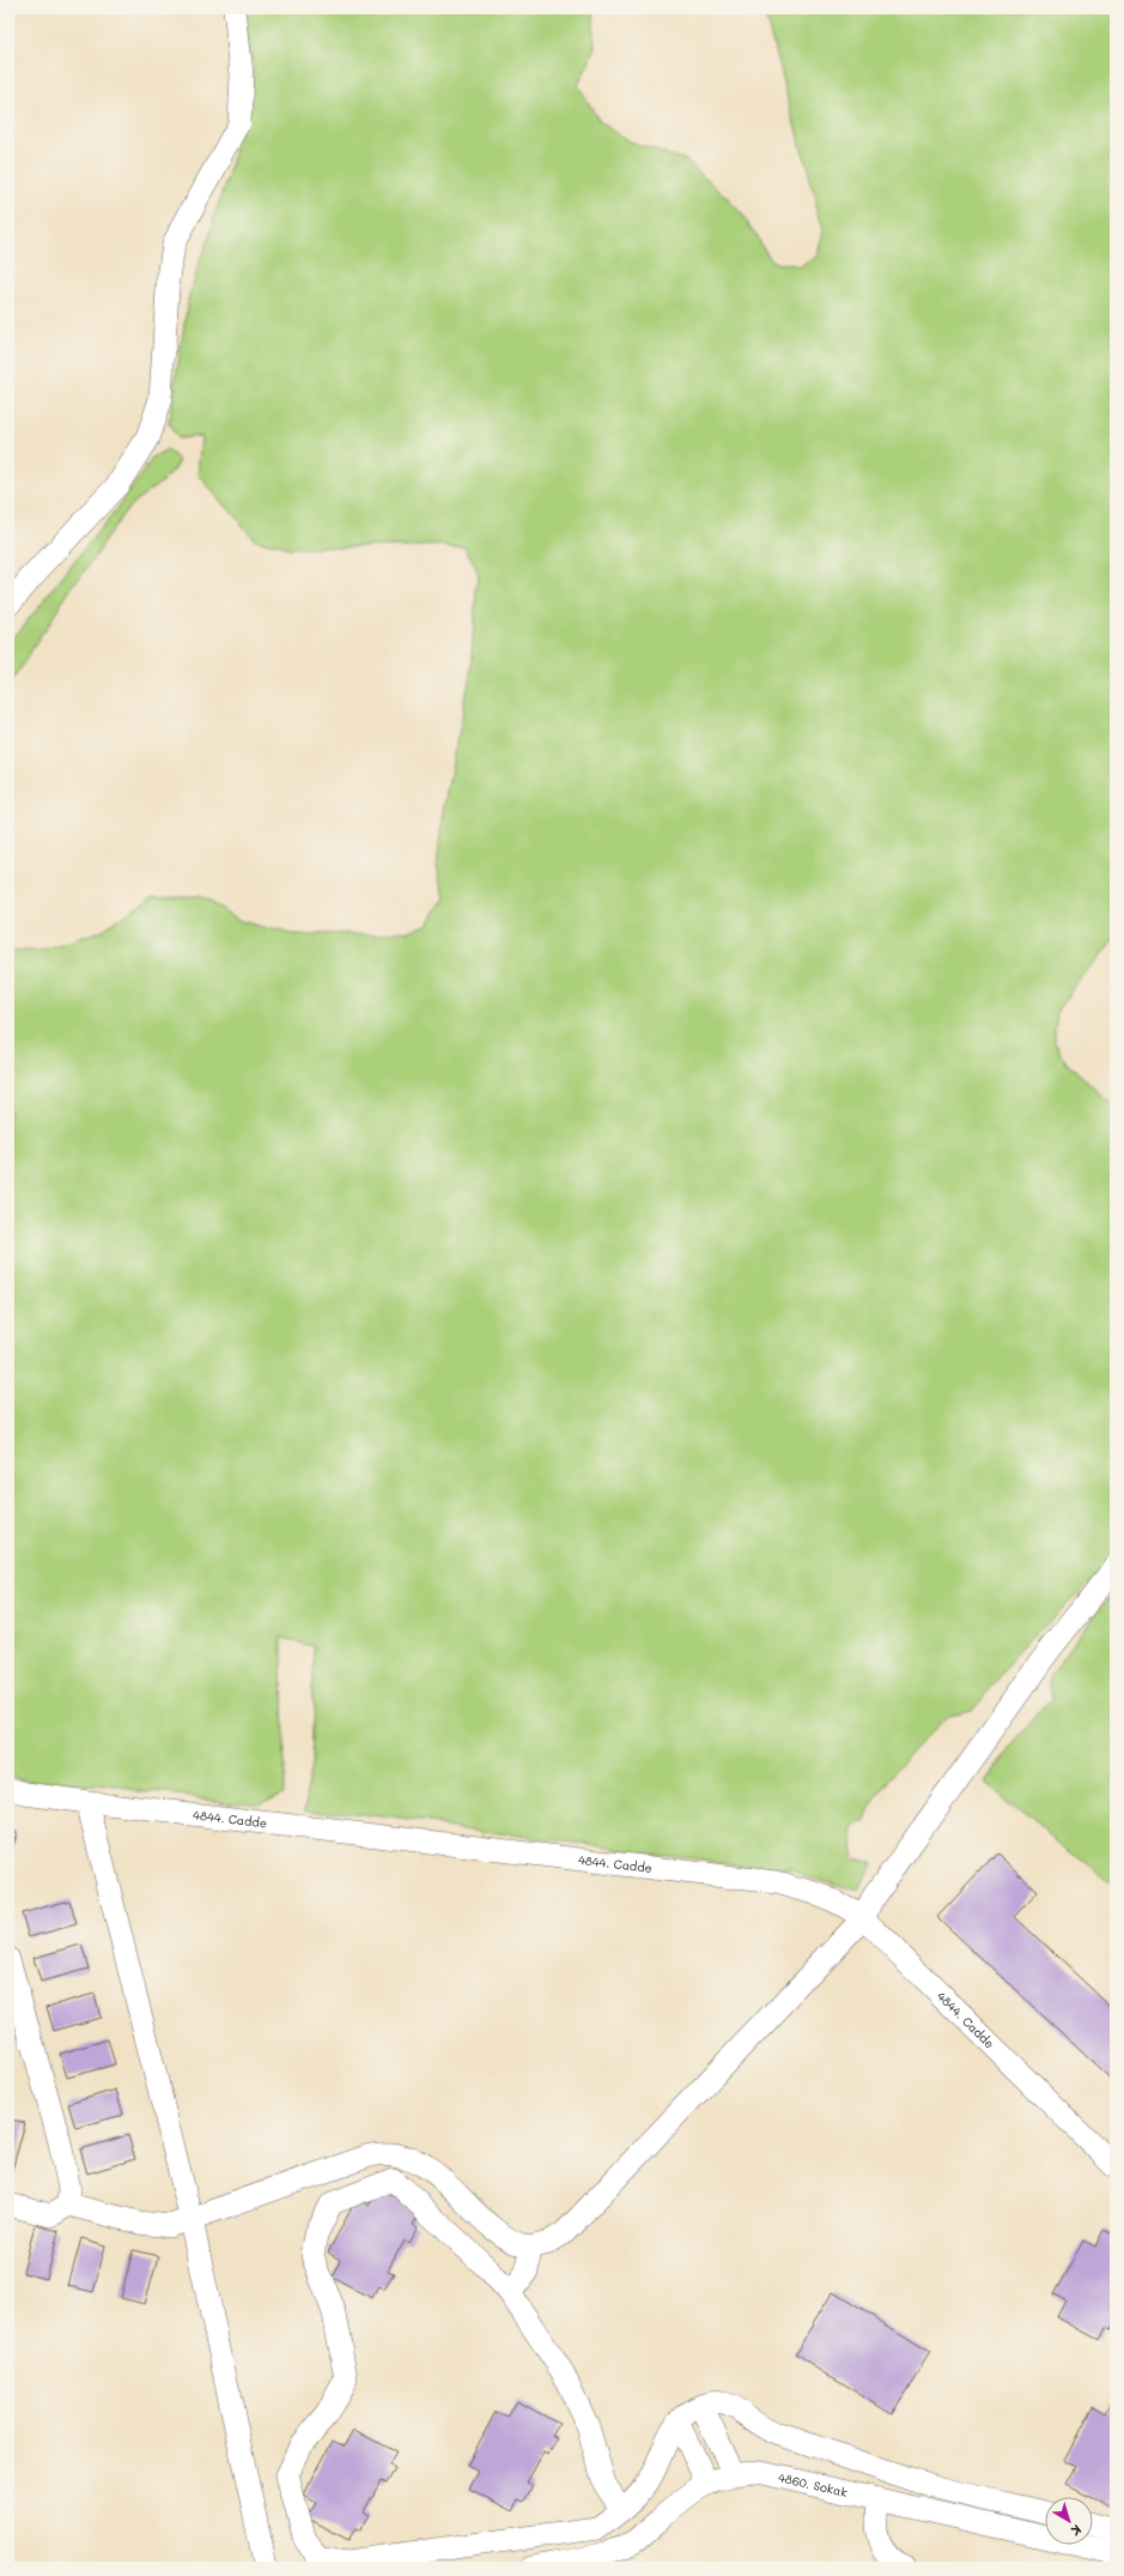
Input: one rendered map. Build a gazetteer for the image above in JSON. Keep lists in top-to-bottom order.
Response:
{
  "streets": {
    "street": ["4844. Cadde", "4860. Sokak"]
  },
  "north": "bottom right"
}
